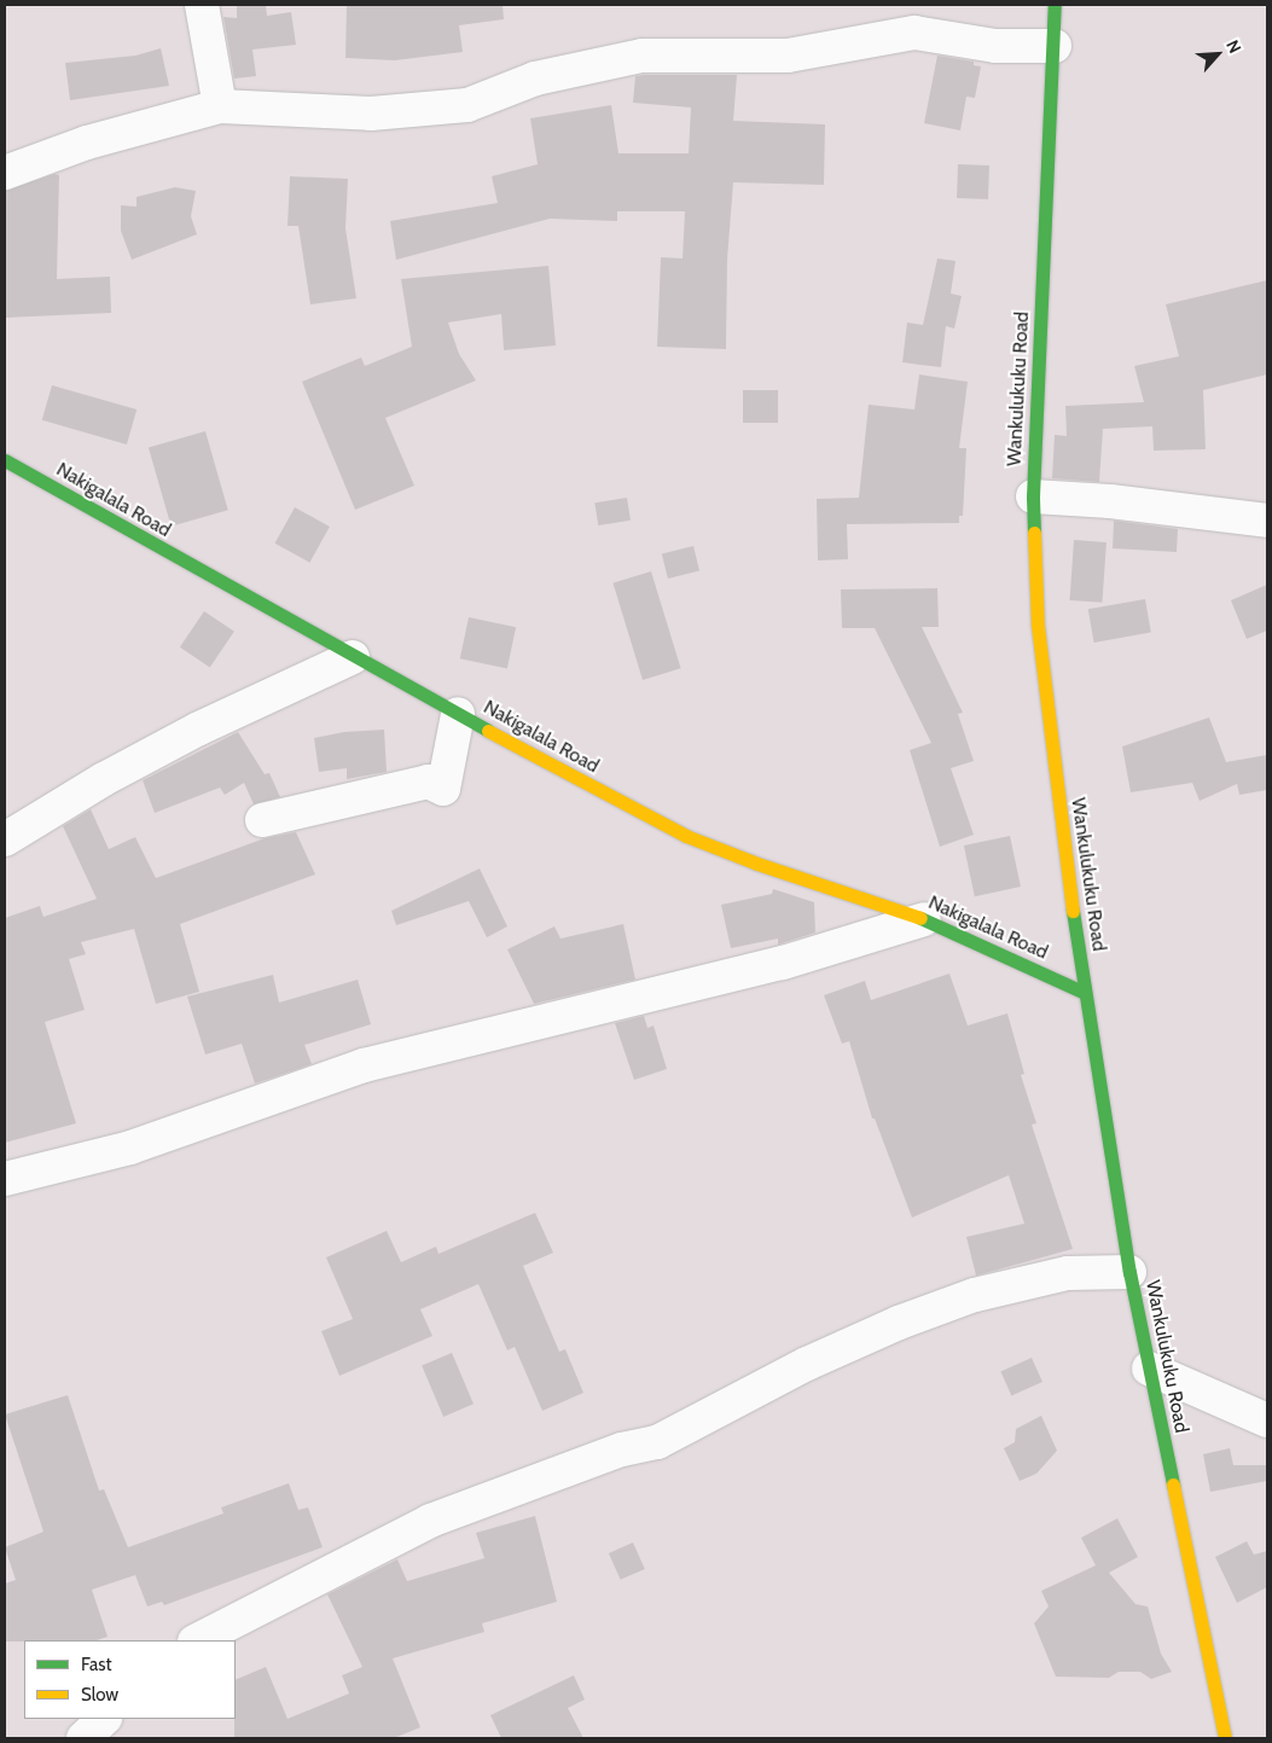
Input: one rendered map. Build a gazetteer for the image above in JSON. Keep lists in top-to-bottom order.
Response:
{
  "streets": {
    "main road": ["Wankulukuku Road", "Nakigalala Road"]
  },
  "crossings": [
    ["Wankulukuku Road", "Nakigalala Road"]
  ],
  "legend": ["Fast", "Slow"],
  "north": "top right"
}
